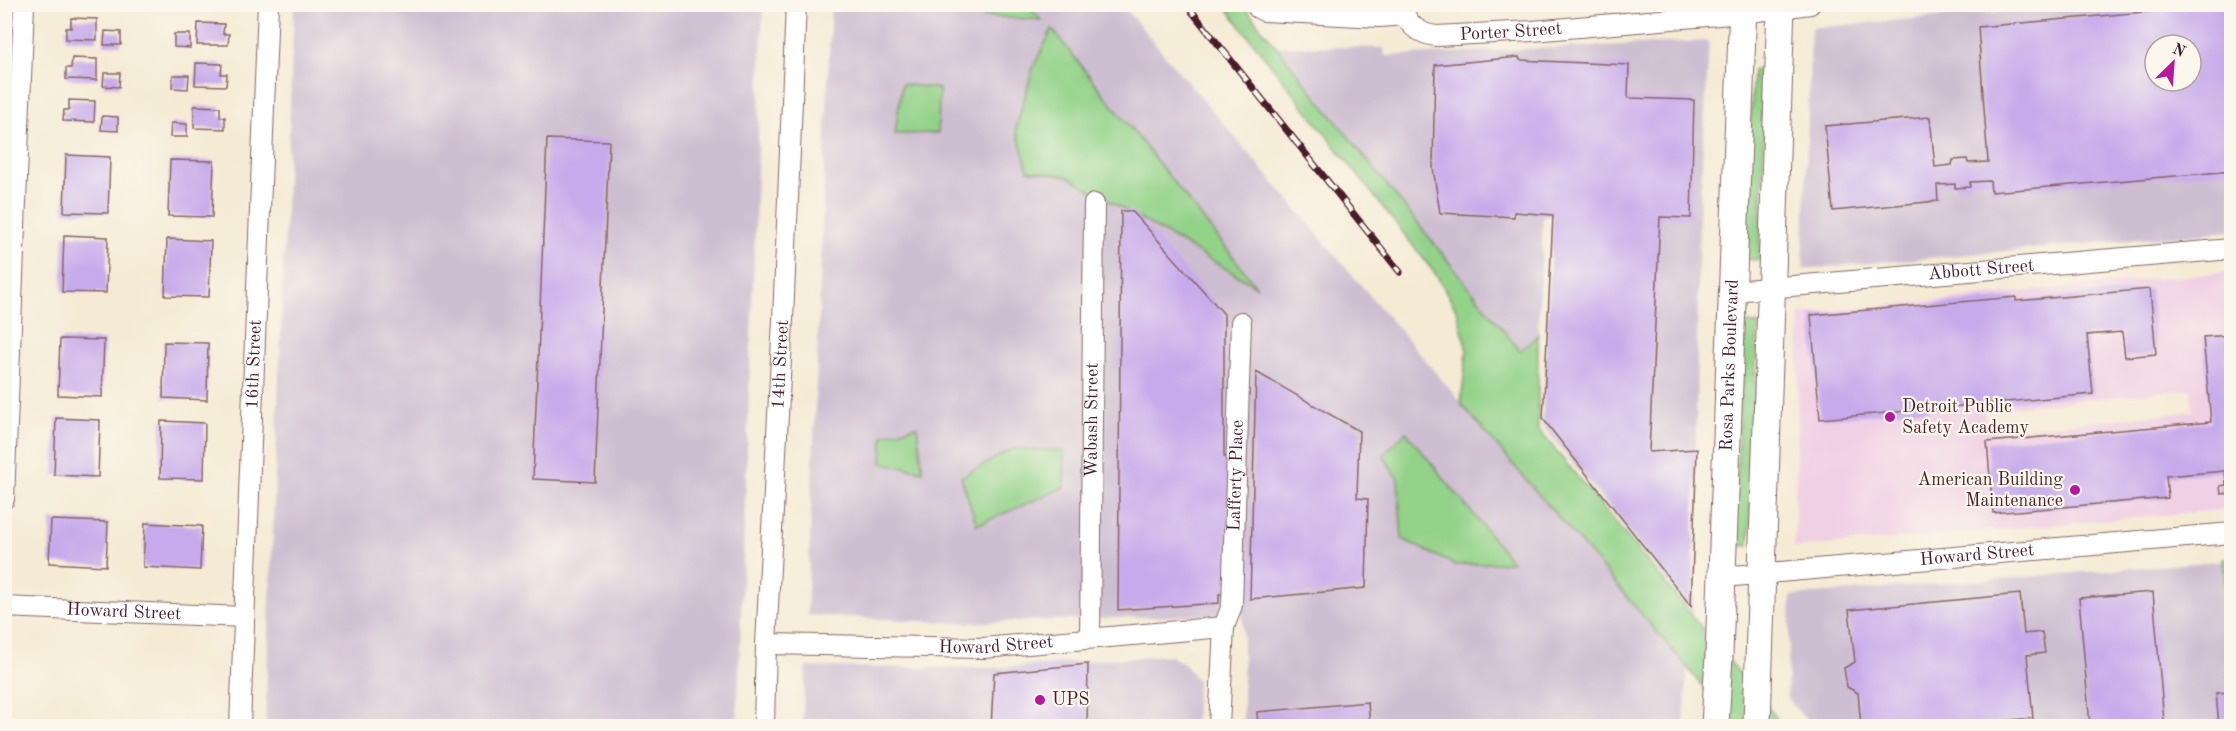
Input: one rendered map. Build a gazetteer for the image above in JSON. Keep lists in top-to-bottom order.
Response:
{
  "streets": {
    "main road": ["Rosa Parks Boulevard"],
    "street": [
      "Porter Street",
      "Abbott Street",
      "16th Street",
      "14th Street",
      "Wabash Street",
      "Lafferty Place",
      "Howard Street"
    ]
  },
  "crossings": [
    ["Porter Street", "Rosa Parks Boulevard"],
    ["Abbott Street", "Rosa Parks Boulevard"],
    ["16th Street", "Howard Street"],
    ["14th Street", "Howard Street"],
    ["Rosa Parks Boulevard", "Howard Street"],
    ["Wabash Street", "Howard Street"],
    ["Lafferty Place", "Howard Street"]
  ],
  "places": ["Detroit Public Safety Academy", "American Building Maintenance", "UPS"],
  "north": "top right"
}
